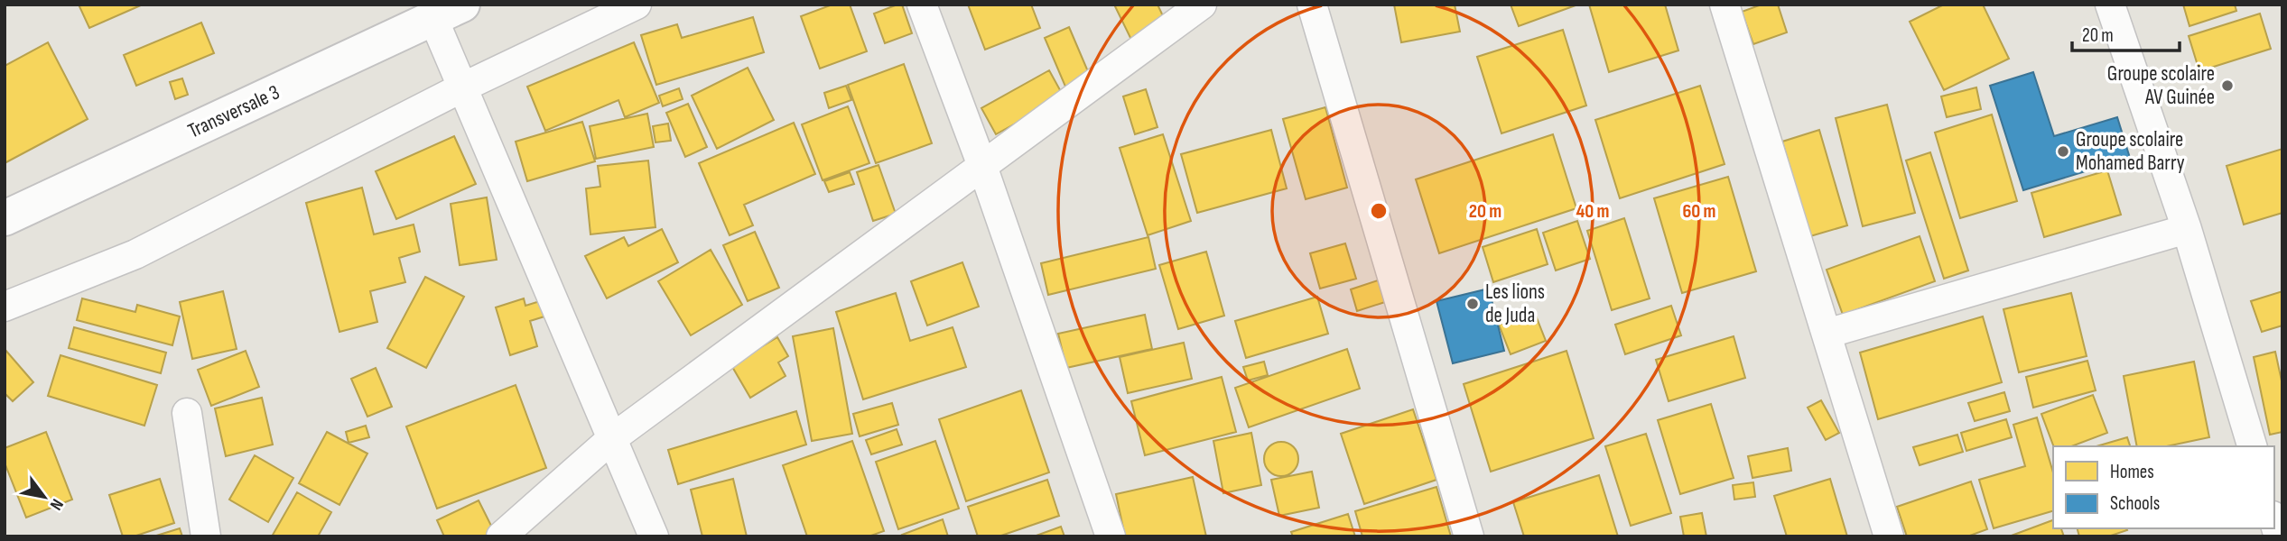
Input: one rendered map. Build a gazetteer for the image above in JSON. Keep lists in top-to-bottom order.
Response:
{
  "streets": {
    "main road": ["Transversale 3"]
  },
  "places": ["Groupe scolaire AV Guinée", "Groupe scolaire Mohamed Barry", "Les lions de Juda"],
  "legend": ["Homes", "Schools"],
  "scale_bar": "20 m",
  "north": "bottom right",
  "rings": ["20 m", "40 m", "60 m"]
}
